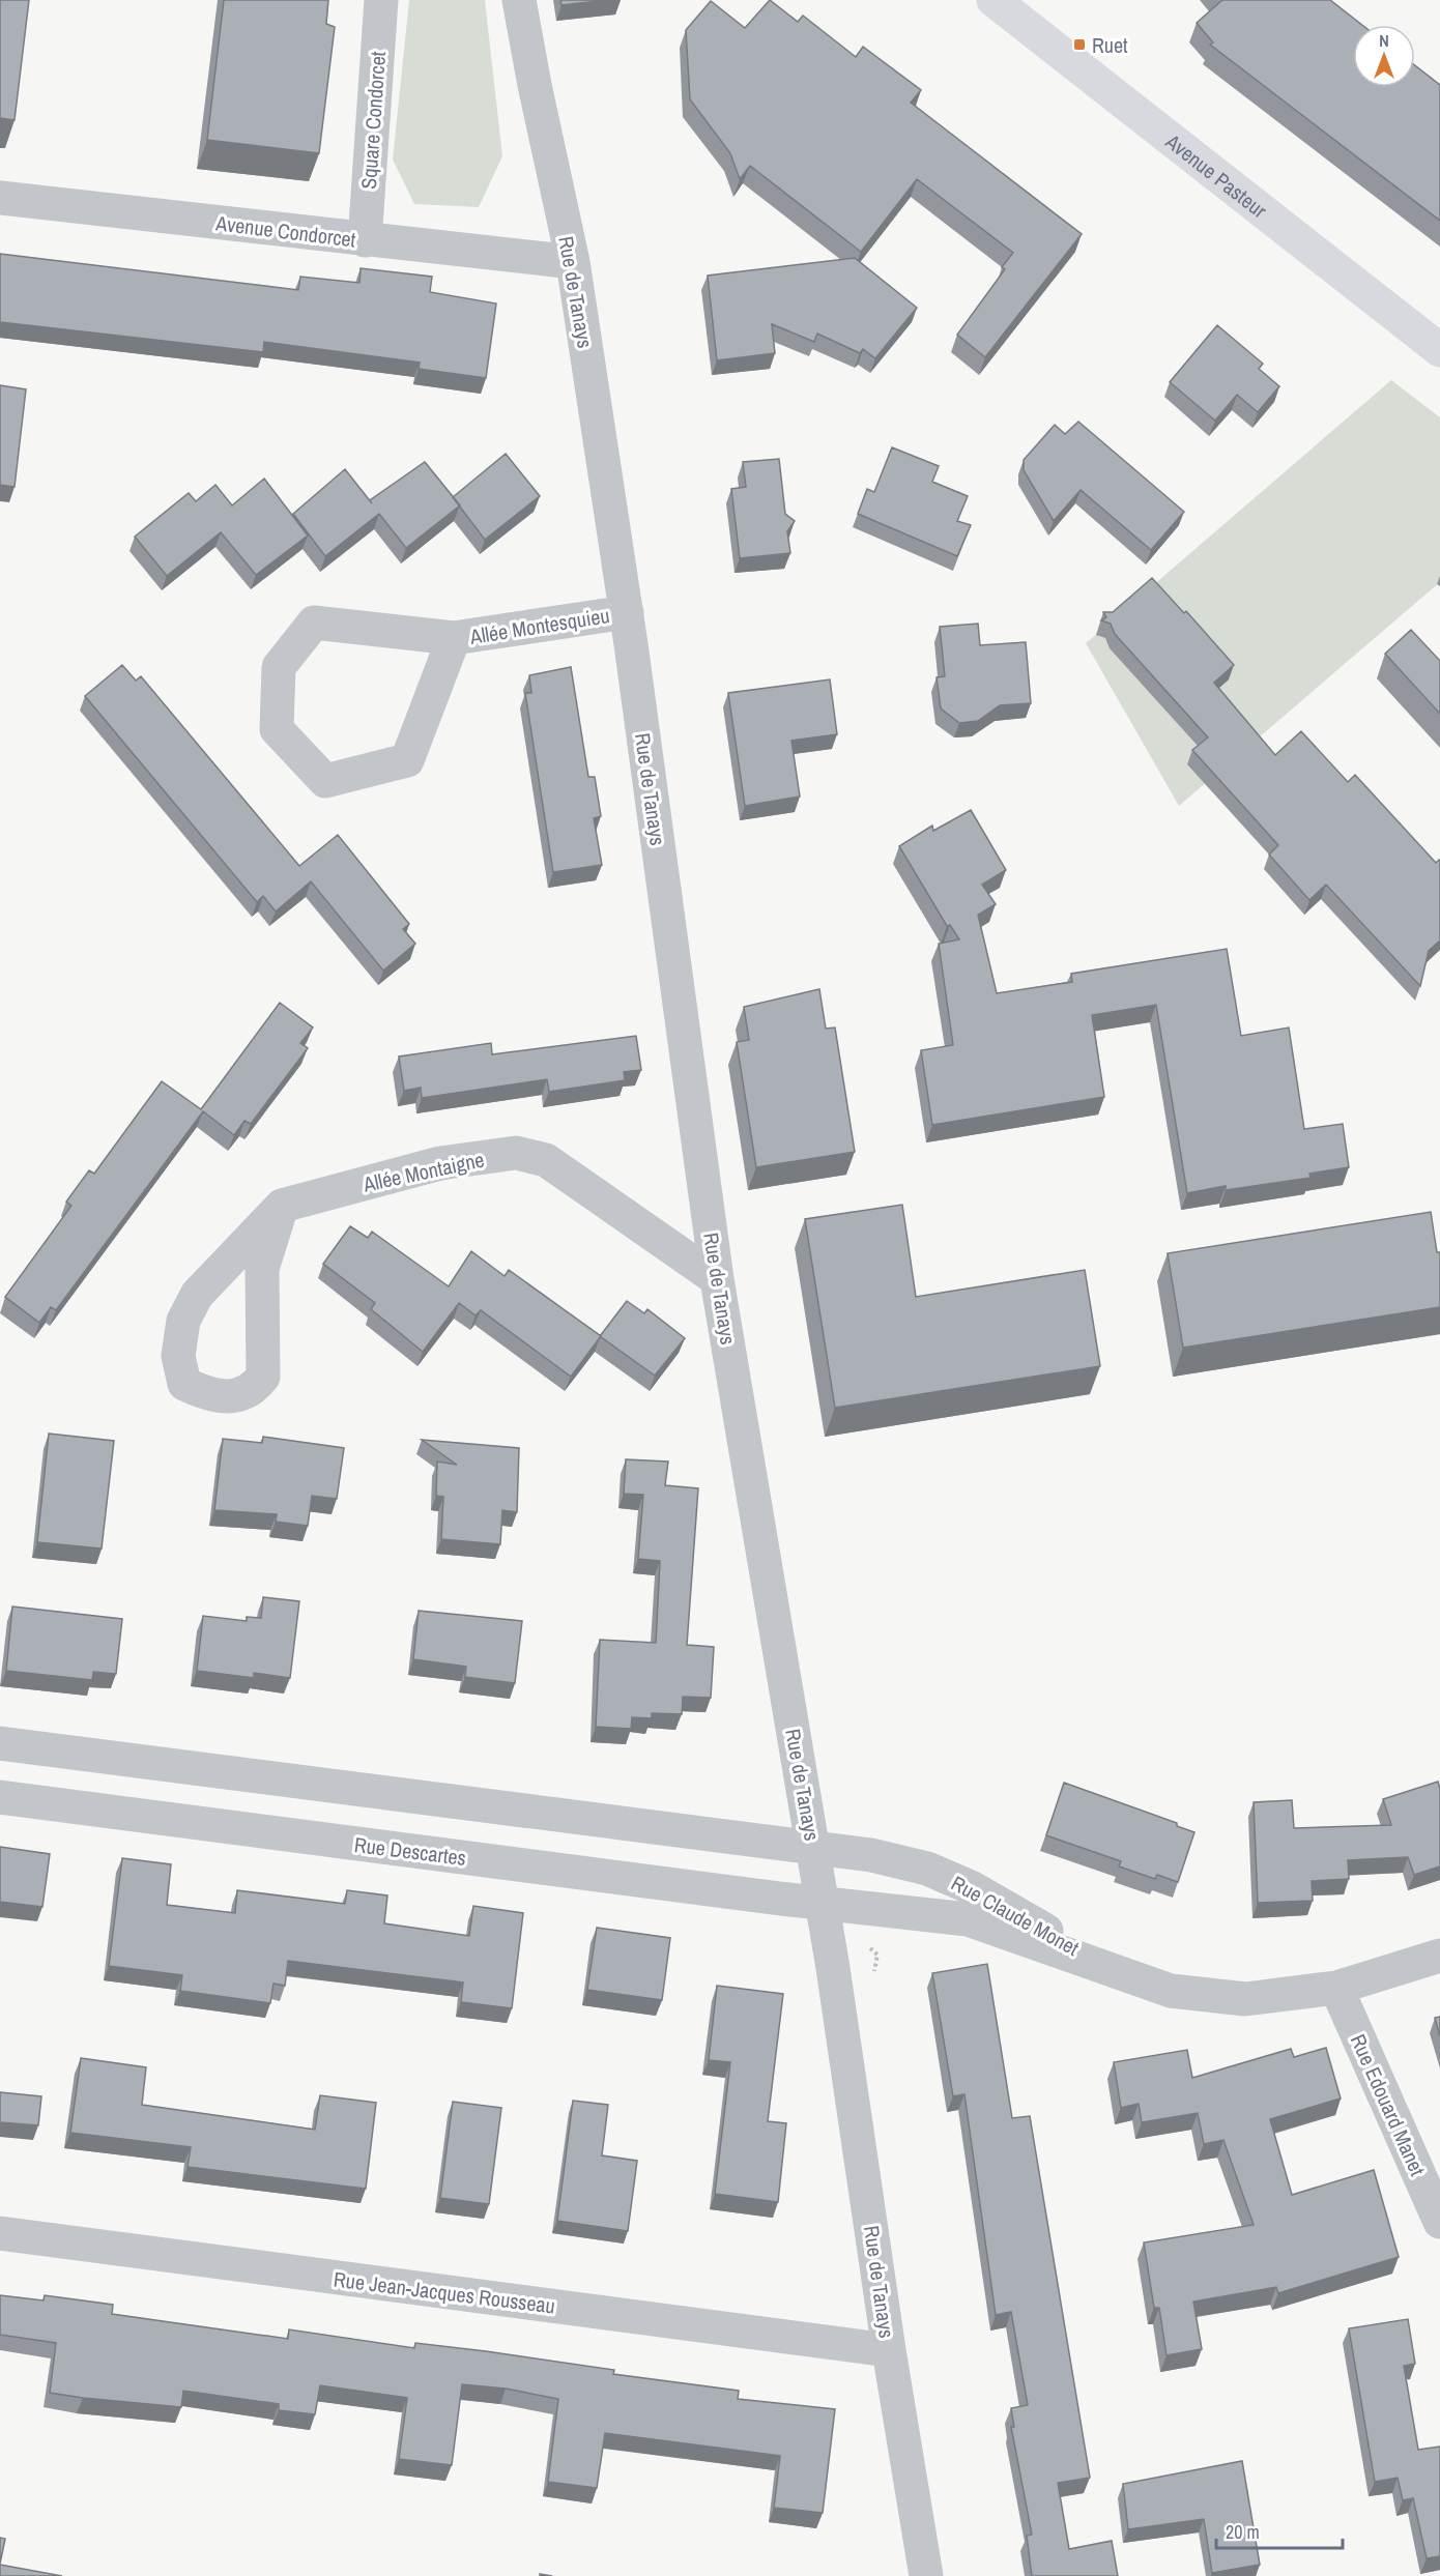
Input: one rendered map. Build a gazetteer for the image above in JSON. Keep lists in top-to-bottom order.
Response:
{
  "streets": {
    "main road": ["Avenue Pasteur"],
    "street": [
      "Square Condorcet",
      "Avenue Condorcet",
      "Rue de Tanays",
      "Allée Montesquieu",
      "Allée Montaigne",
      "Rue Descartes",
      "Rue Claude Monet",
      "Rue Edouard Manet",
      "Rue Jean-Jacques Rousseau"
    ]
  },
  "crossings": [
    ["Square Condorcet", "Avenue Condorcet"],
    ["Avenue Condorcet", "Rue de Tanays"],
    ["Rue de Tanays", "Allée Montesquieu"],
    ["Rue de Tanays", "Allée Montaigne"],
    ["Rue de Tanays", "Rue Descartes"],
    ["Rue de Tanays", "Rue Claude Monet"],
    ["Rue de Tanays", "Rue Jean-Jacques Rousseau"],
    ["Rue Descartes", "Rue Claude Monet"],
    ["Rue Claude Monet", "Rue Edouard Manet"]
  ],
  "places": {
    "transit": ["Ruet"]
  },
  "scale_bar": "20 m",
  "north": "top"
}
